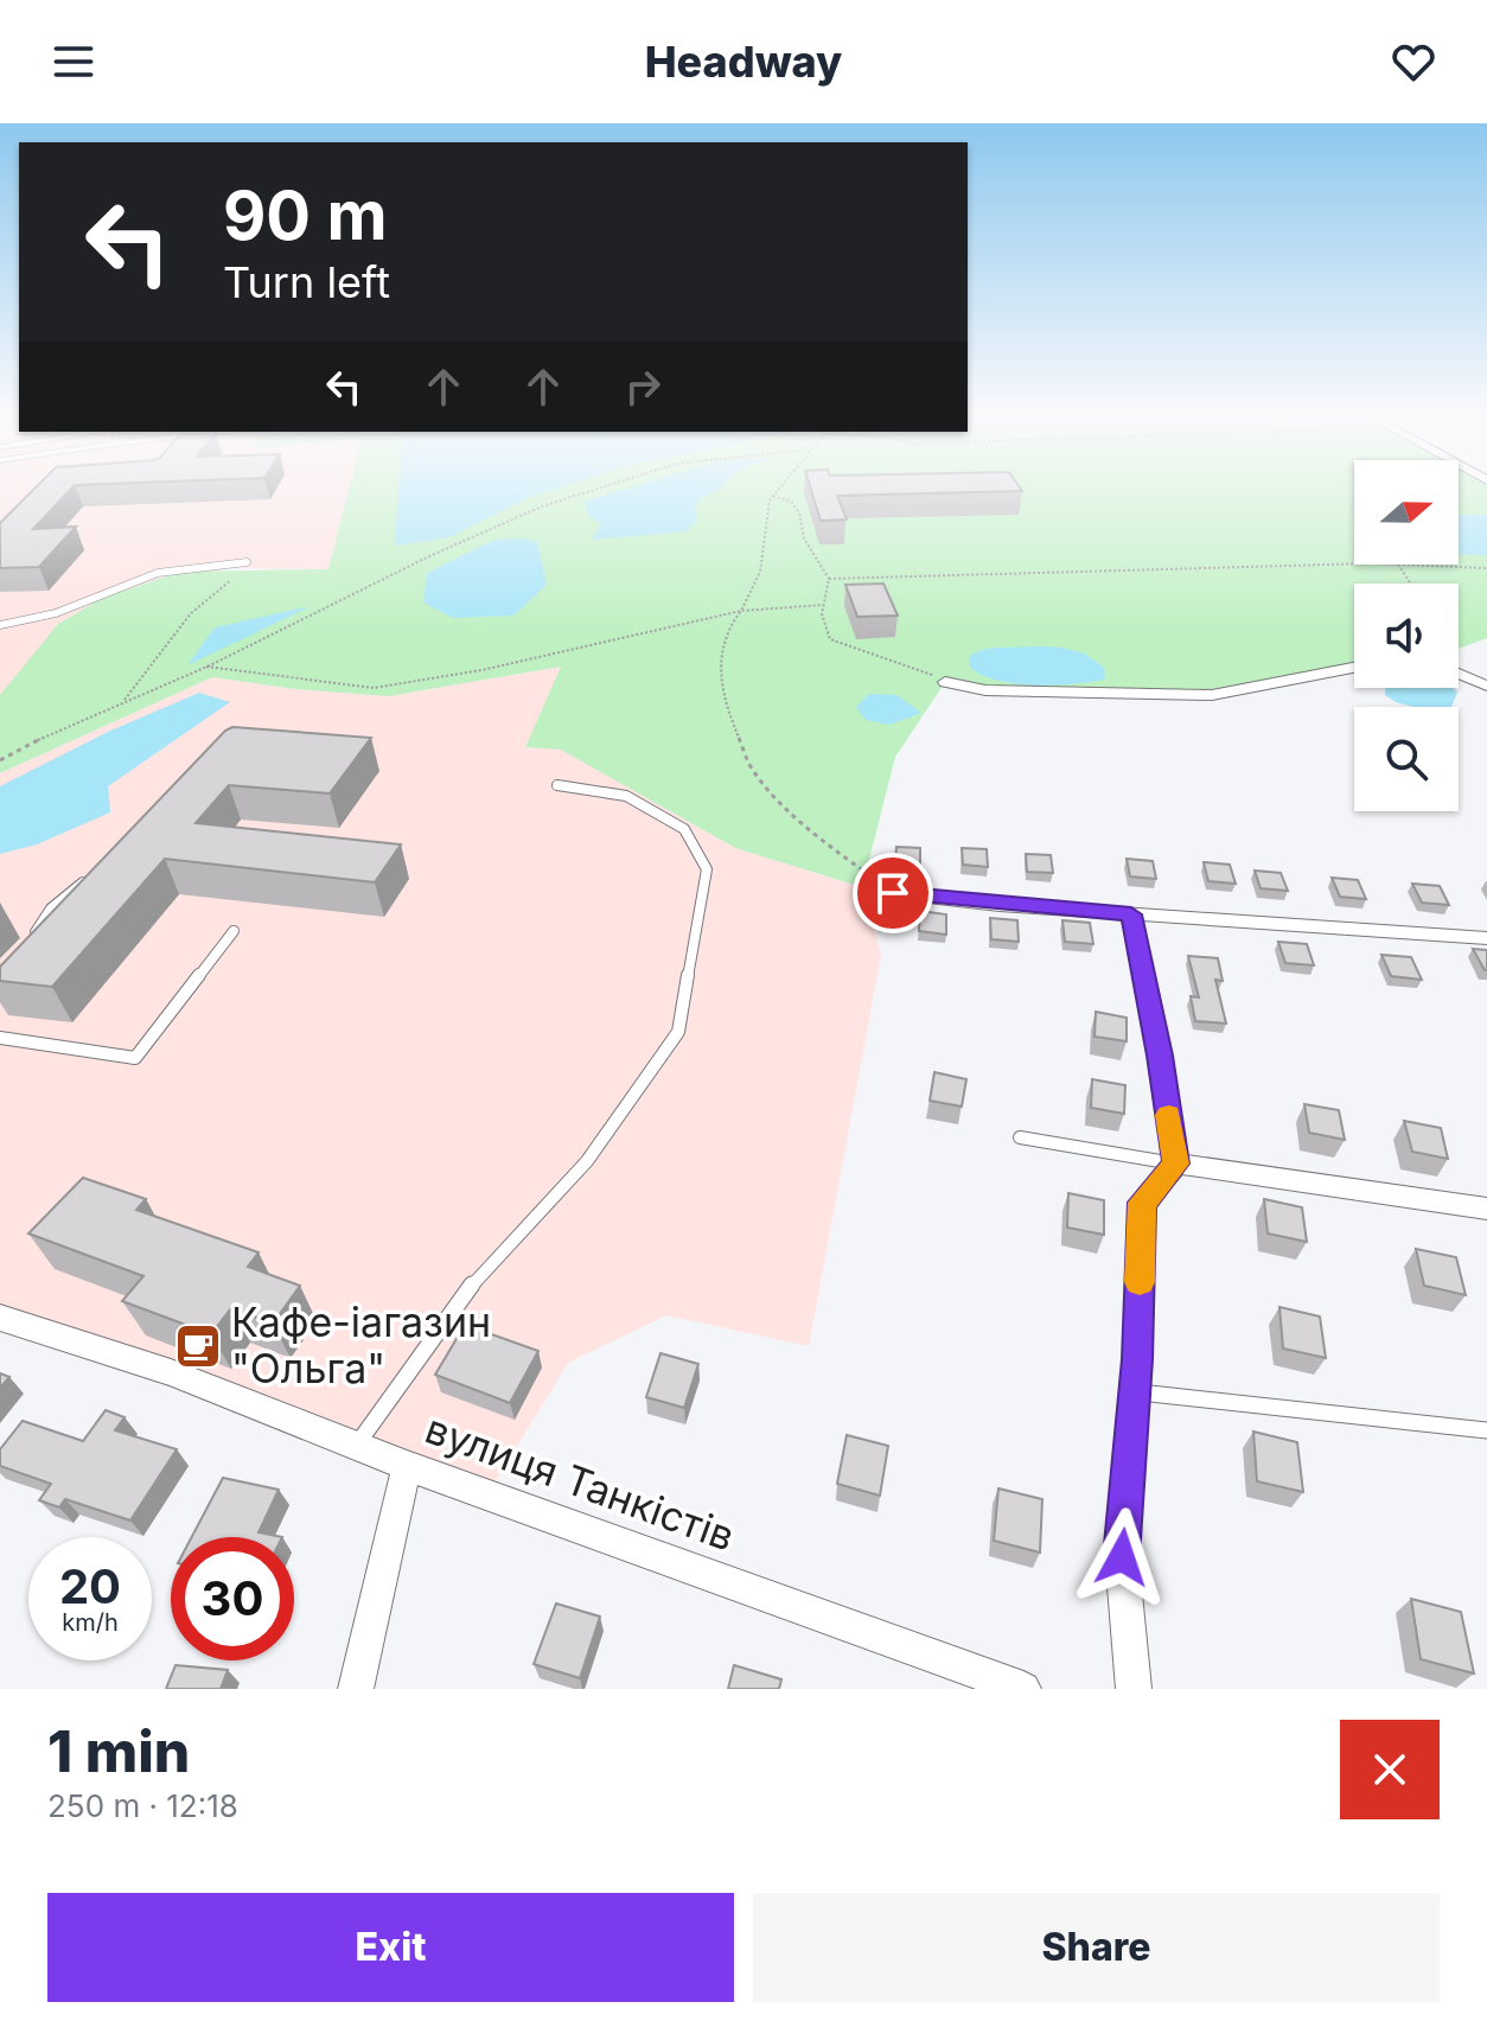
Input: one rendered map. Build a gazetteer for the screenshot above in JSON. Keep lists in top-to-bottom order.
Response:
{
  "streets": {
    "street": ["вулиця Танкістів"]
  },
  "places": {
    "cafe": ["Кафе-іагазин \"Ольга\""]
  },
  "north": "right",
  "page": {
    "header": "Headway",
    "turn": ["90 m", "Turn left"],
    "speed": "20 km/h",
    "limit": "30",
    "heading": ["1 min", "250 m · 12:18"],
    "buttons": ["Exit", "Share"]
  }
}
